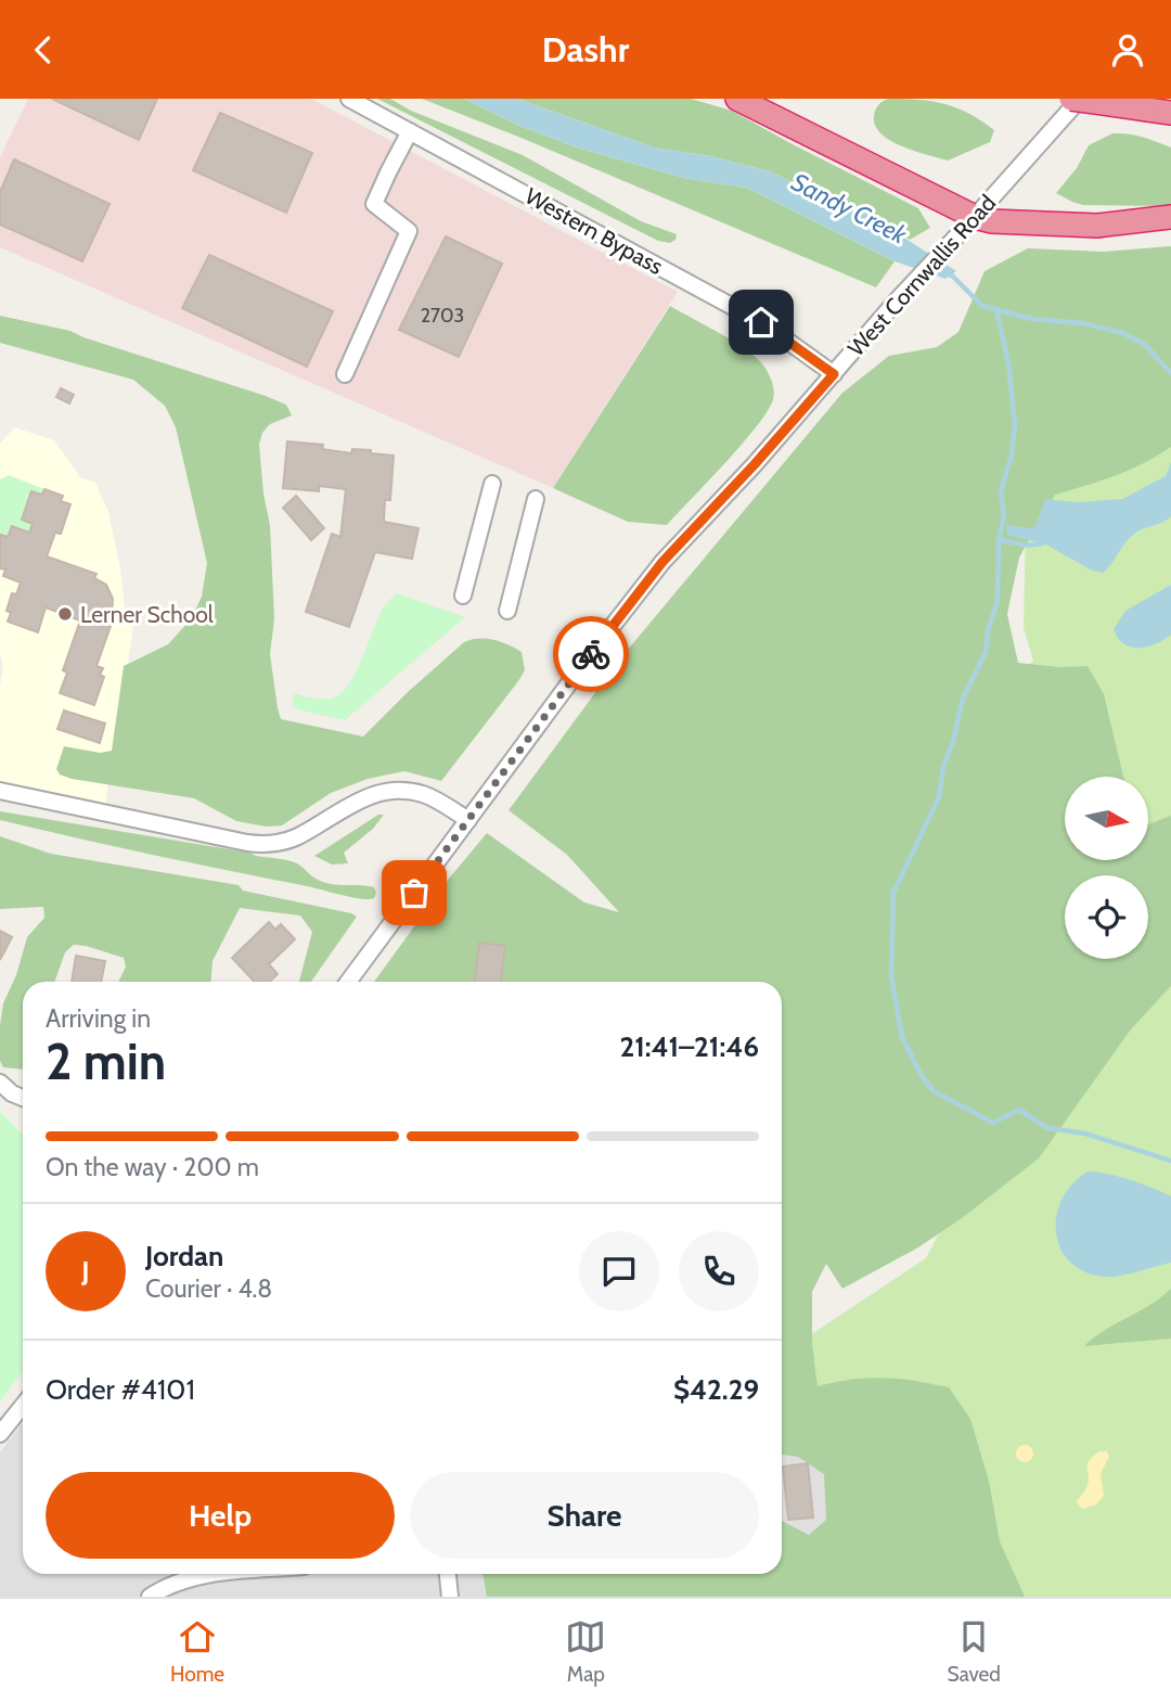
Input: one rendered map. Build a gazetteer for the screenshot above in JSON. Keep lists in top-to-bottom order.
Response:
{
  "streets": {
    "street": ["Western Bypass", "West Cornwallis Road"]
  },
  "crossings": [
    ["Western Bypass", "West Cornwallis Road"]
  ],
  "water": ["Sandy Creek"],
  "places": ["Lerner School"],
  "house_numbers": ["2703"],
  "north": "right",
  "page": {
    "header": "Dashr",
    "heading": ["2 min", "Arriving in", "21:41–21:46"],
    "panel": [
      "Jordan",
      "Courier · 4.8",
      "Order #4101",
      "$42.29"
    ],
    "bar": "On the way · 200 m",
    "round": "J",
    "buttons": ["Help", "Share"],
    "tabs": ["Home", "Map", "Saved"]
  }
}
